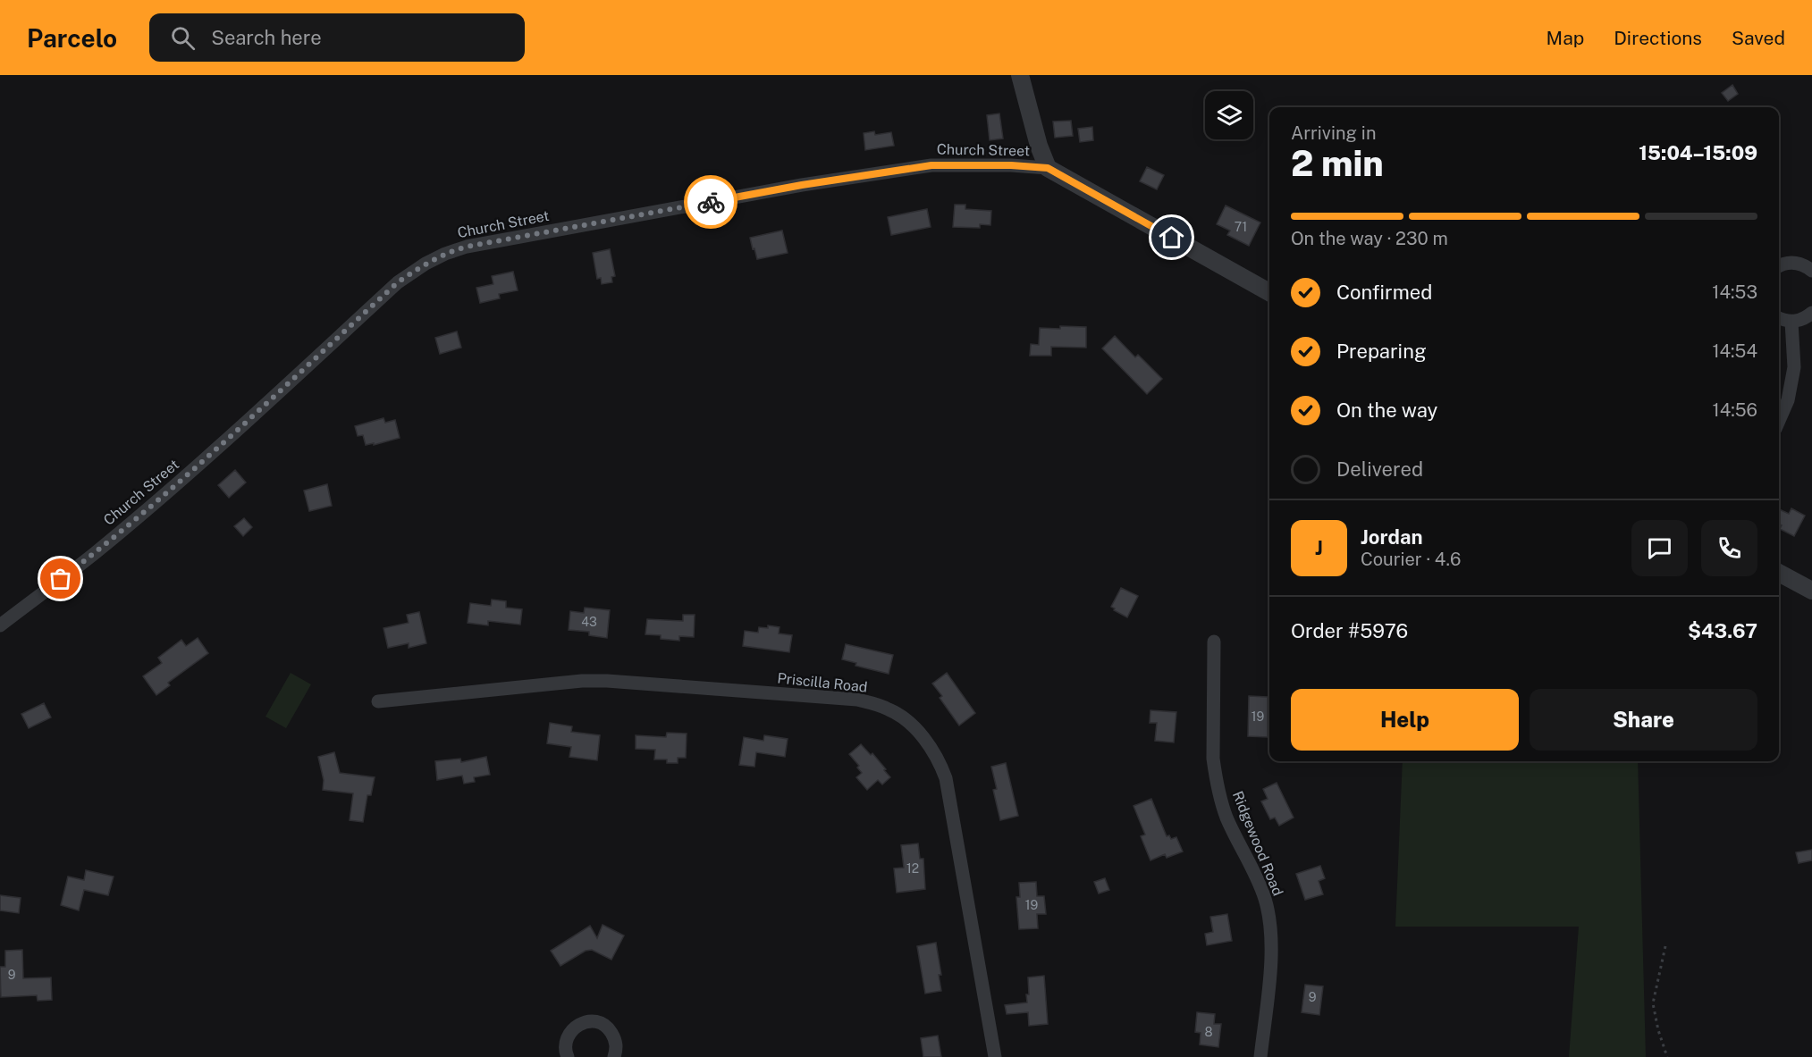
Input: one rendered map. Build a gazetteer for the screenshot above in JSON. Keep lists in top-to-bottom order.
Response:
{
  "streets": {
    "street": ["Church Street", "Priscilla Road", "Ridgewood Road"]
  },
  "house_numbers": [
    "71",
    "43",
    "19",
    "12",
    "19",
    "9",
    "9",
    "8"
  ],
  "page": {
    "header": "Parcelo",
    "search": "Search here",
    "nav": ["Map", "Directions", "Saved"],
    "heading": ["2 min", "Arriving in", "15:04–15:09"],
    "panel": [
      "Jordan",
      "Courier · 4.6",
      "Order #5976",
      "$43.67"
    ],
    "bar": "On the way · 230 m",
    "list": [
      ["Confirmed", "14:53"],
      ["Preparing", "14:54"],
      ["On the way", "14:56"],
      "Delivered"
    ],
    "round": "J",
    "buttons": ["Help", "Share"]
  }
}
